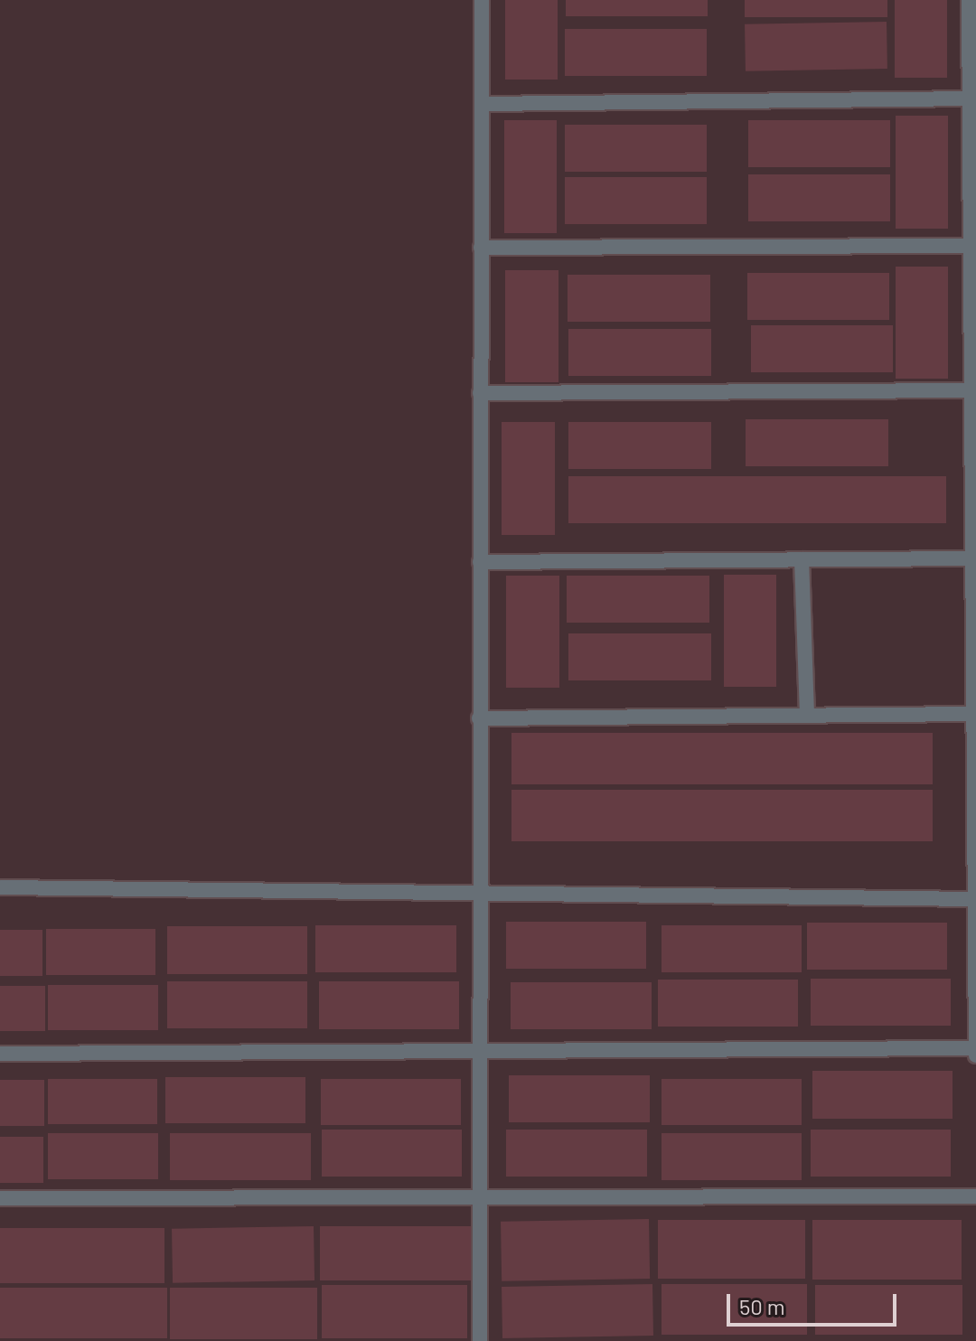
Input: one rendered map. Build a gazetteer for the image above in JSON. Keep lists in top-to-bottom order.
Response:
{
  "scale_bar": "50 m"
}
